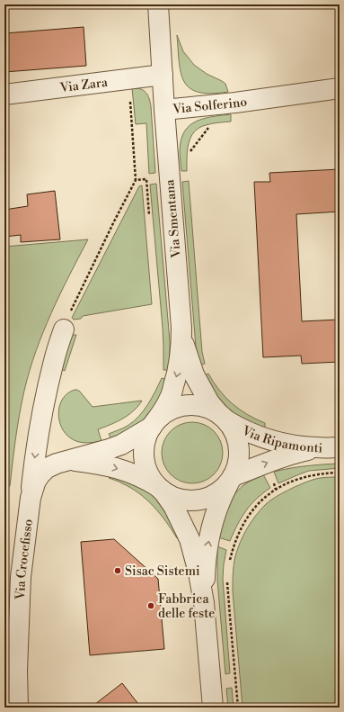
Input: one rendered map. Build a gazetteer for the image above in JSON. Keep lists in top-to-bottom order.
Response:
{
  "streets": {
    "street": [
      "Via Zara",
      "Via Solferino",
      "Via Smentana",
      "Via Ripamonti",
      "Via Crocefisso"
    ]
  },
  "crossings": [
    ["Via Zara", "Via Solferino"],
    ["Via Solferino", "Via Smentana"],
    ["Via Smentana", "Via Ripamonti"],
    ["Via Smentana", "Via Crocefisso"],
    ["Via Ripamonti", "Via Crocefisso"]
  ],
  "places": ["Sisac Sistemi", "Fabbrica delle feste"]
}
